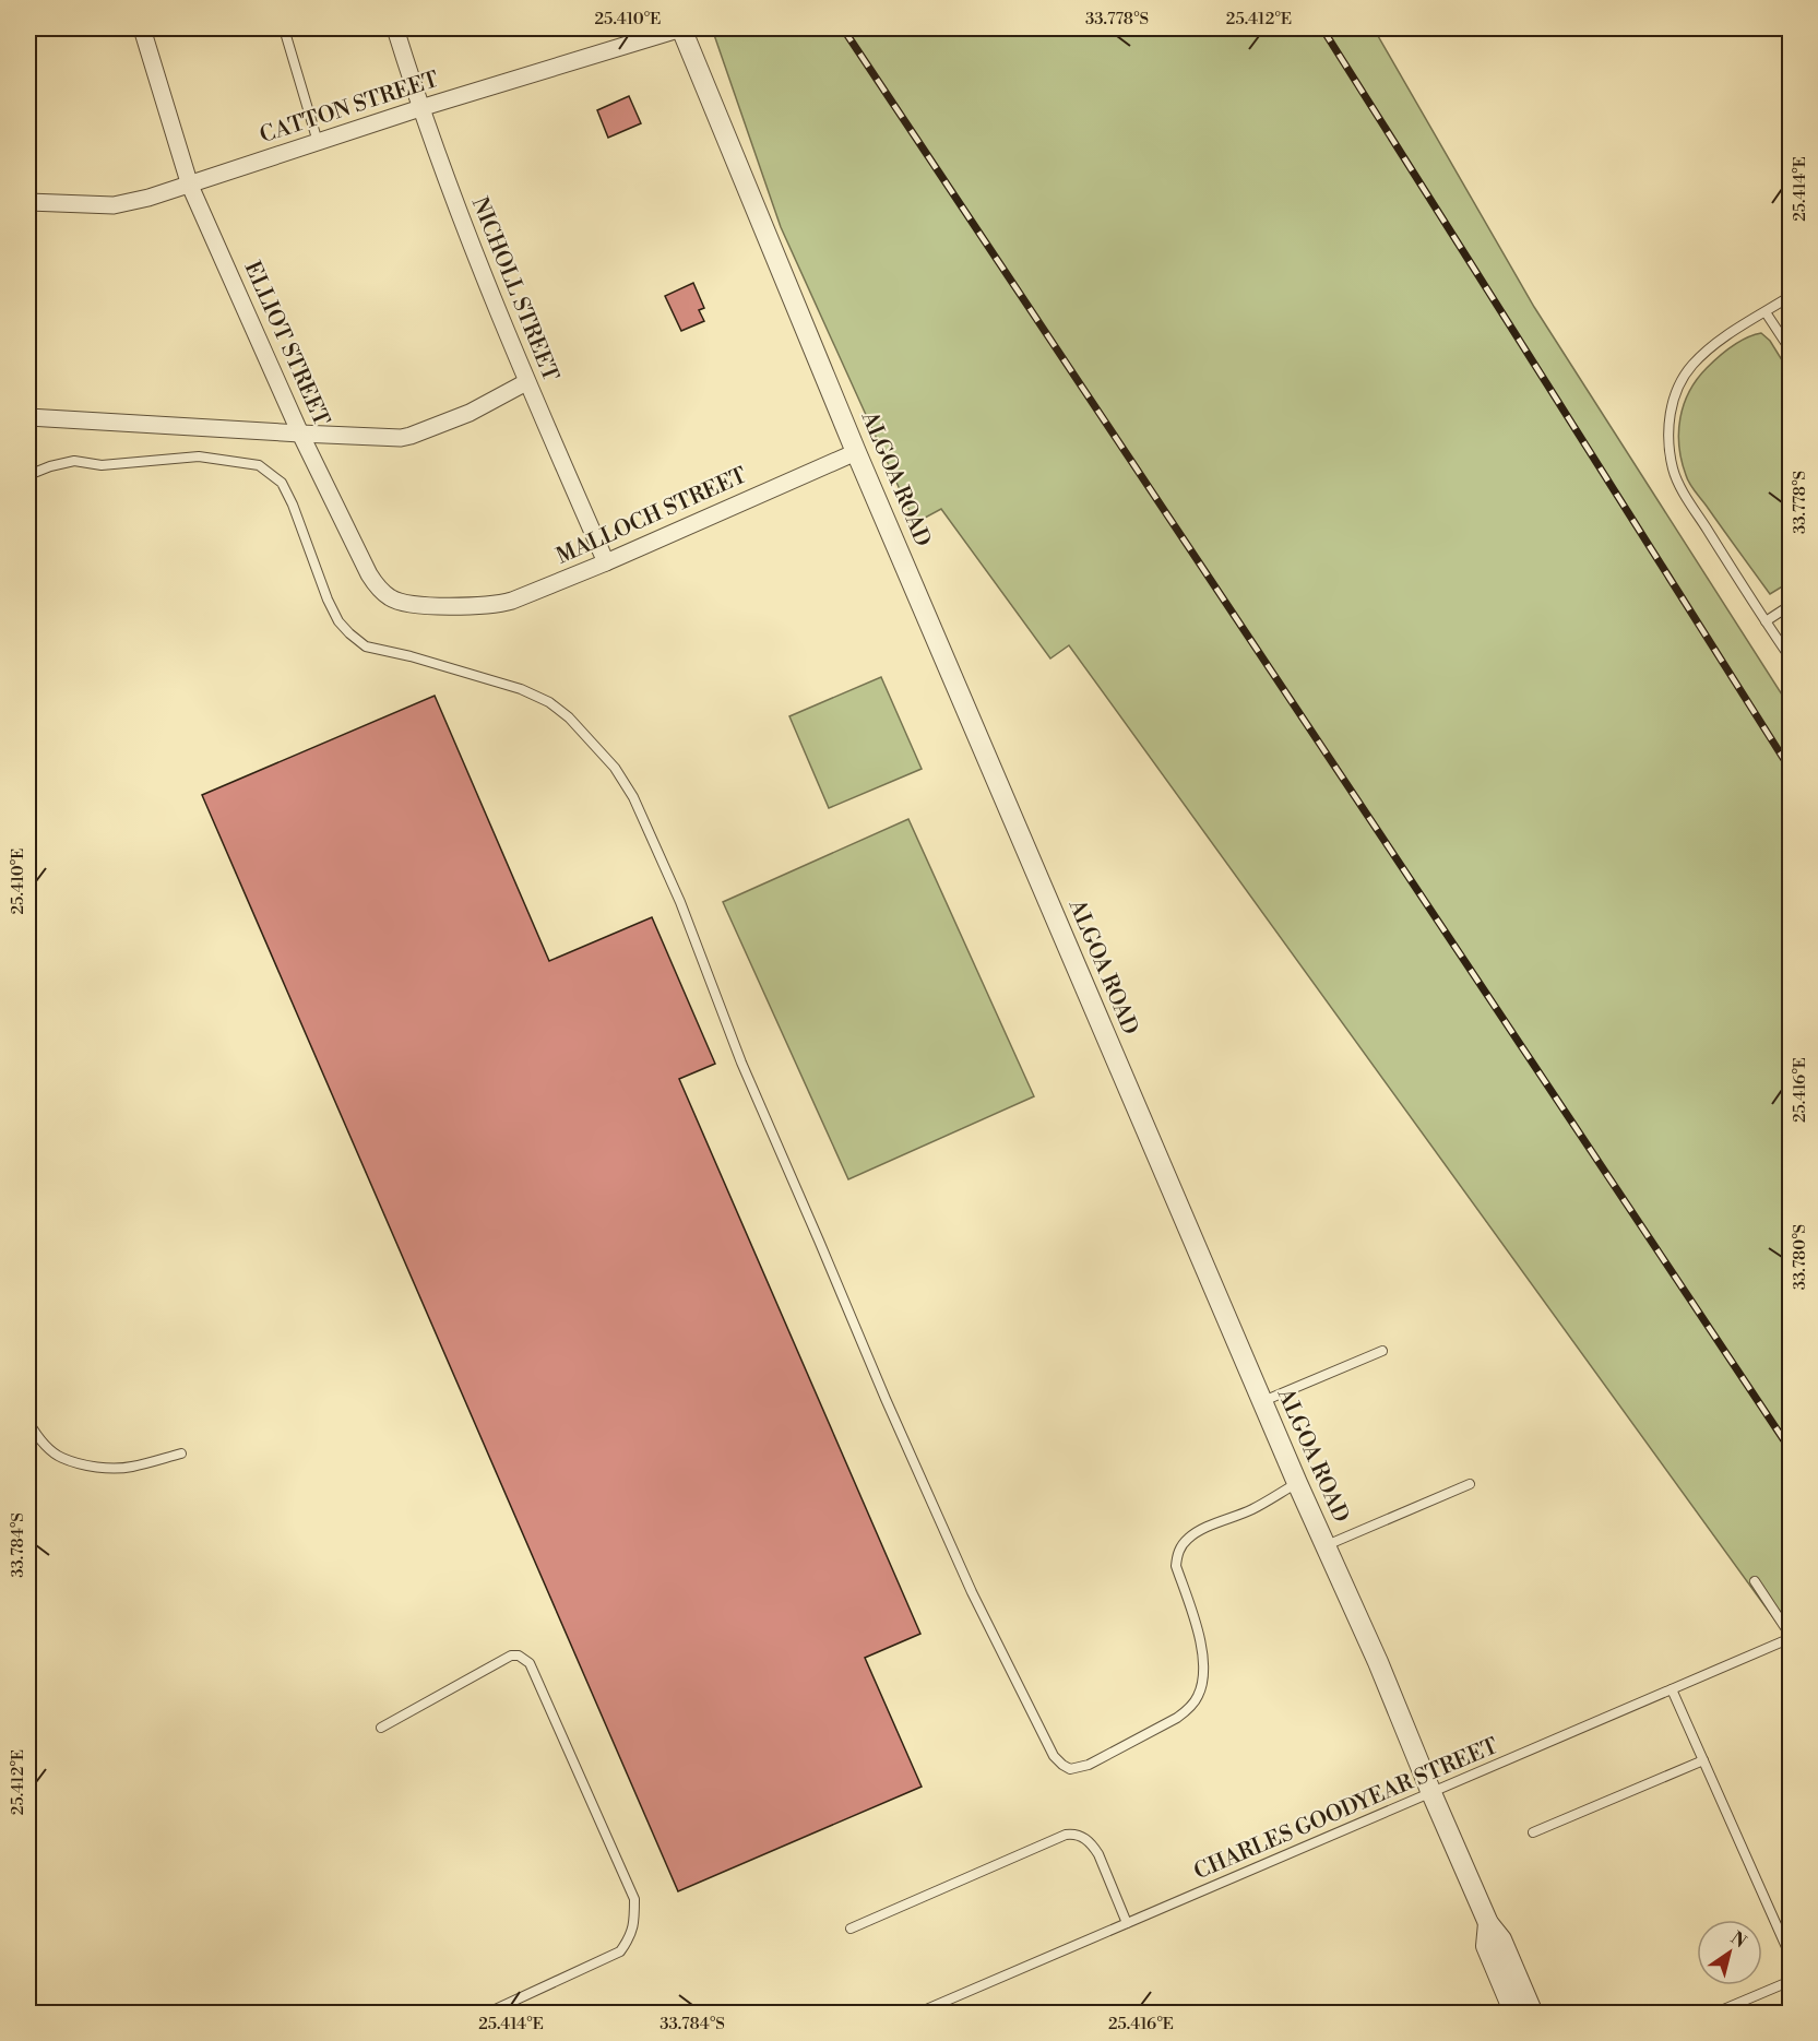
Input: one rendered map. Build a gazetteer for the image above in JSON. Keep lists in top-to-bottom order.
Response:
{
  "streets": {
    "street": [
      "CATTON STREET",
      "NICHOLL STREET",
      "ELLIOT STREET",
      "ALGOA ROAD",
      "MALLOCH STREET"
    ],
    "lane": ["CHARLES GOODYEAR STREET"]
  },
  "crossings": [
    ["CATTON STREET", "NICHOLL STREET"],
    ["CATTON STREET", "ELLIOT STREET"],
    ["CATTON STREET", "ALGOA ROAD"],
    ["NICHOLL STREET", "MALLOCH STREET"],
    ["ELLIOT STREET", "MALLOCH STREET"],
    ["ALGOA ROAD", "MALLOCH STREET"],
    ["ALGOA ROAD", "CHARLES GOODYEAR STREET"]
  ],
  "north": "top right",
  "coordinates": [
    "25.410°E",
    "33.778°S",
    "25.412°E",
    "25.414°E",
    "25.416°E",
    "33.780°S",
    "33.784°S"
  ]
}
